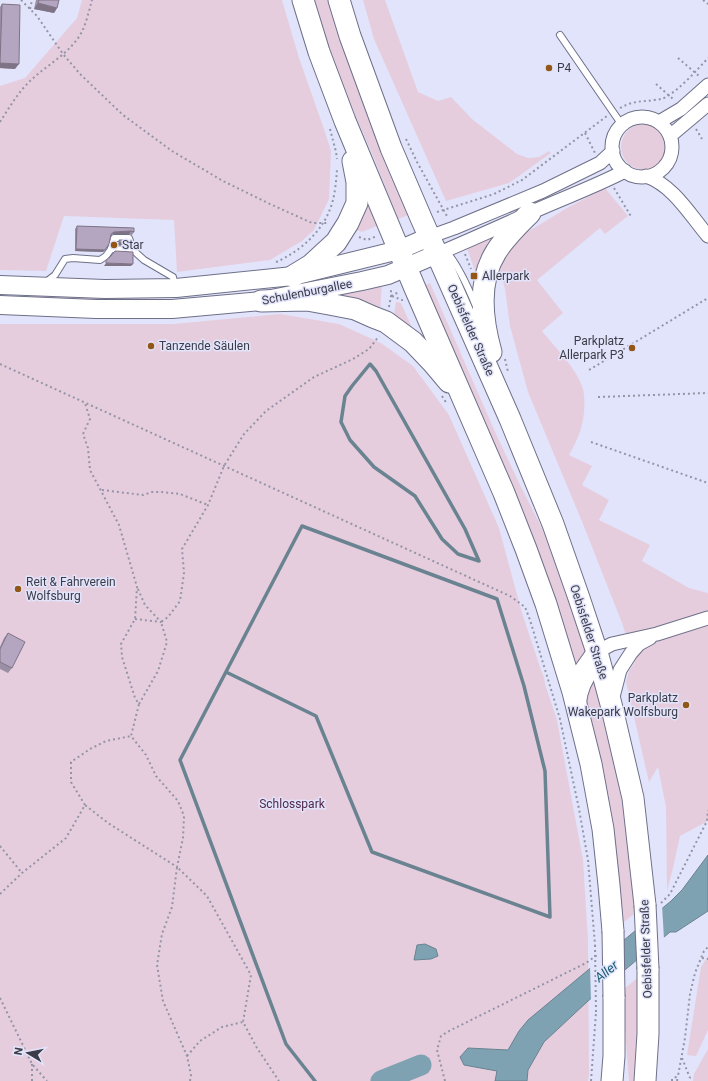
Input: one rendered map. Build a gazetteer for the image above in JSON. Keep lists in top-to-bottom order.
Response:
{
  "streets": {
    "main road": ["Oebisfelder Straße"],
    "street": ["Schulenburgallee"]
  },
  "crossings": [
    ["Schulenburgallee", "Oebisfelder Straße"]
  ],
  "water": ["Aller"],
  "parks": ["Schlosspark"],
  "places": {
    "other": [
      "P4",
      "Star",
      "Tanzende Säulen",
      "Parkplatz Allerpark P3",
      "Reit & Fahrverein Wolfsburg",
      "Parkplatz Wakepark Wolfsburg"
    ],
    "transit": ["Allerpark"]
  },
  "north": "left"
}
